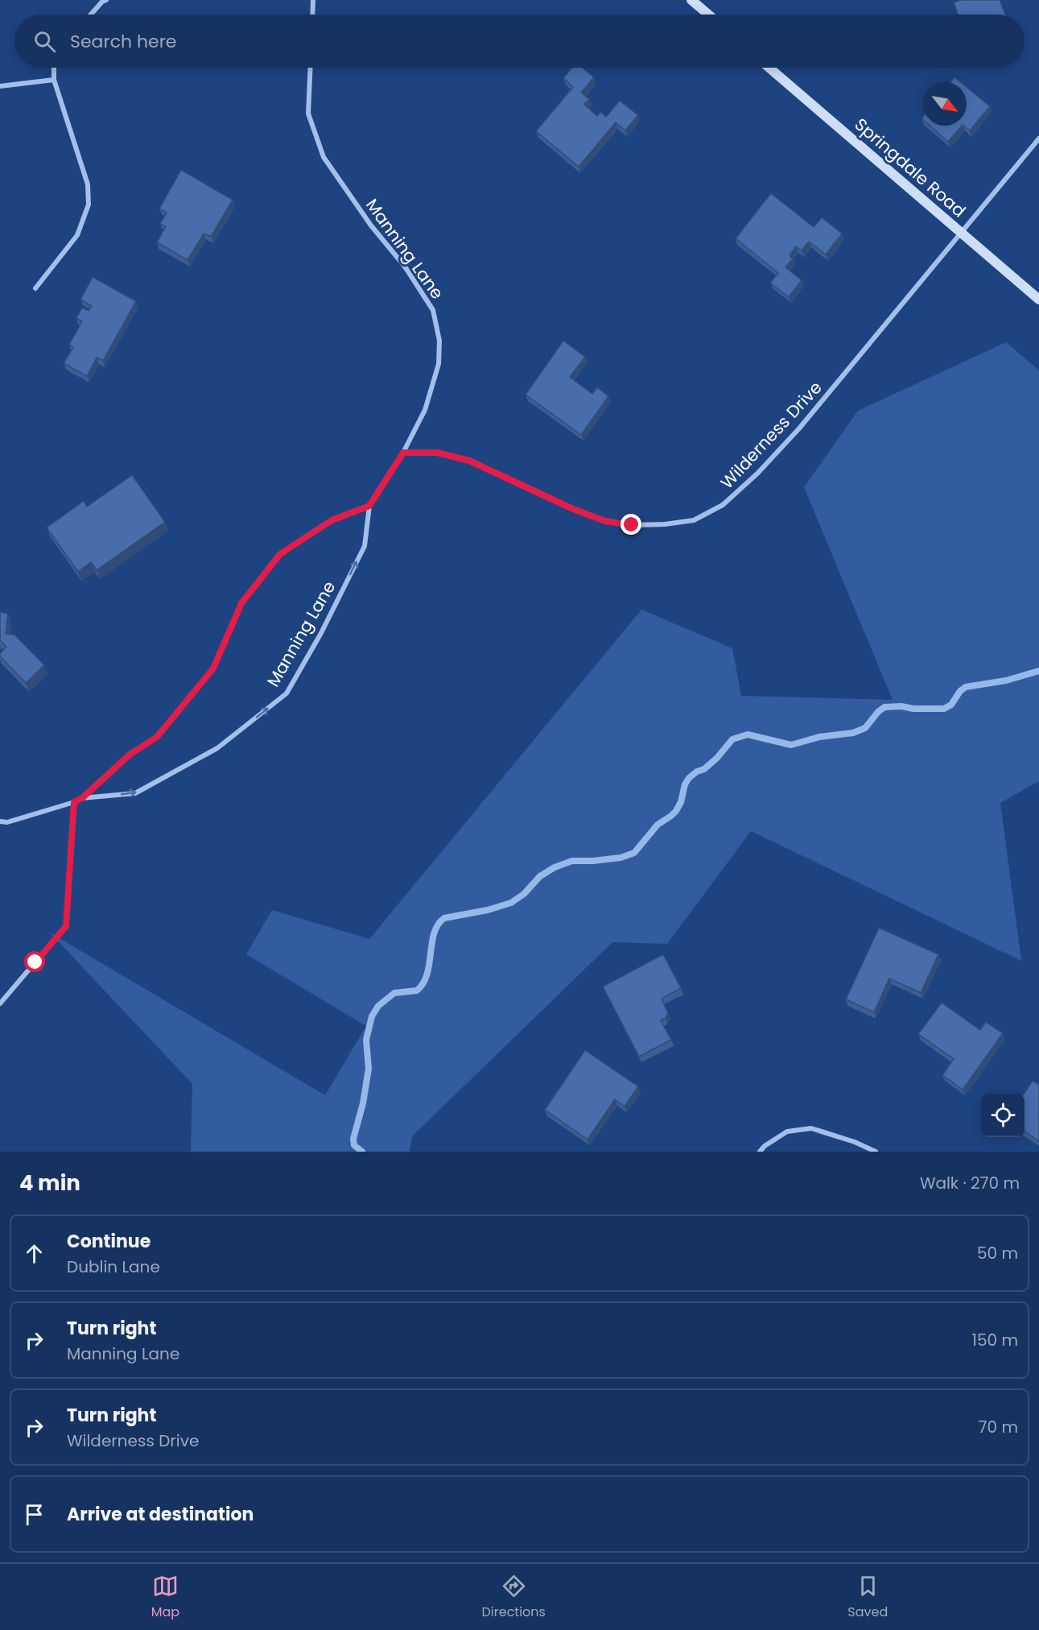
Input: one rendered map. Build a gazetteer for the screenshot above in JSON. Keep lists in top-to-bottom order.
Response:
{
  "streets": {
    "main road": ["Springdale Road"],
    "street": ["Manning Lane", "Wilderness Drive"]
  },
  "crossings": [
    ["Springdale Road", "Wilderness Drive"],
    ["Manning Lane", "Wilderness Drive"]
  ],
  "north": "bottom right",
  "page": {
    "search": "Search here",
    "heading": ["4 min", "Walk · 270 m"],
    "list": [
      ["Continue", "Dublin Lane", "50 m"],
      ["Turn right", "Manning Lane", "150 m"],
      ["Turn right", "Wilderness Drive", "70 m"],
      "Arrive at destination"
    ],
    "nav": ["Map", "Directions", "Saved"]
  }
}
